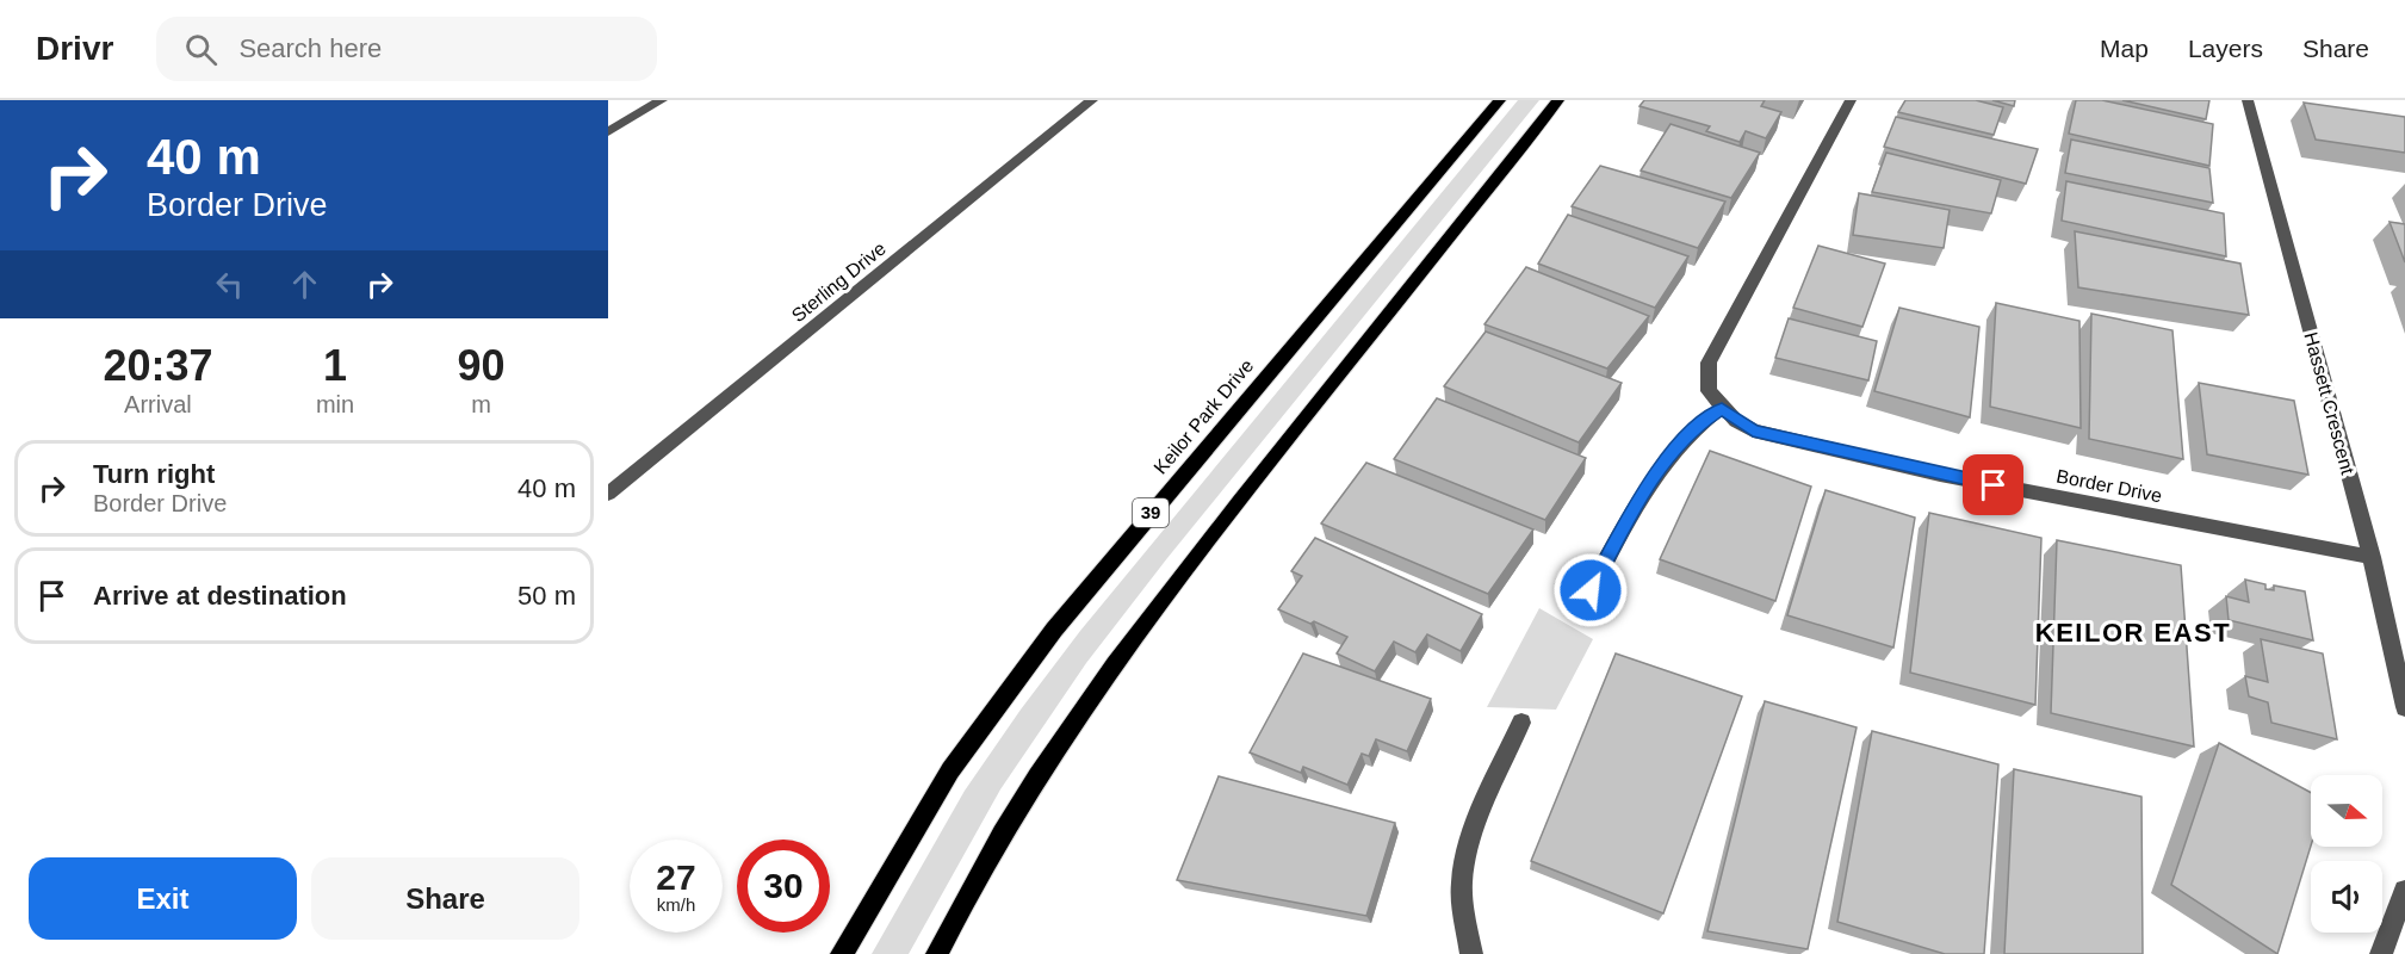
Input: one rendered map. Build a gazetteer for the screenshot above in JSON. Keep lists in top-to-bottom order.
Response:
{
  "streets": {
    "main road": ["Keilor Park Drive", "39"],
    "street": ["Sterling Drive", "Hassett Crescent", "Border Drive"]
  },
  "crossings": [
    ["Hassett Crescent", "Border Drive"]
  ],
  "districts": ["KEILOR EAST"],
  "north": "right",
  "page": {
    "header": "Drivr",
    "search": "Search here",
    "nav": ["Map", "Layers", "Share"],
    "turn": ["40 m", "Border Drive"],
    "eta": [
      "20:37",
      "Arrival",
      "1",
      "min",
      "90",
      "m"
    ],
    "list": [
      {
        "name": "Turn right",
        "note": "Border Drive",
        "value": "40 m"
      },
      {
        "name": "Arrive at destination",
        "value": "50 m"
      }
    ],
    "speed": "27 km/h",
    "limit": "30",
    "buttons": ["Exit", "Share"]
  }
}
